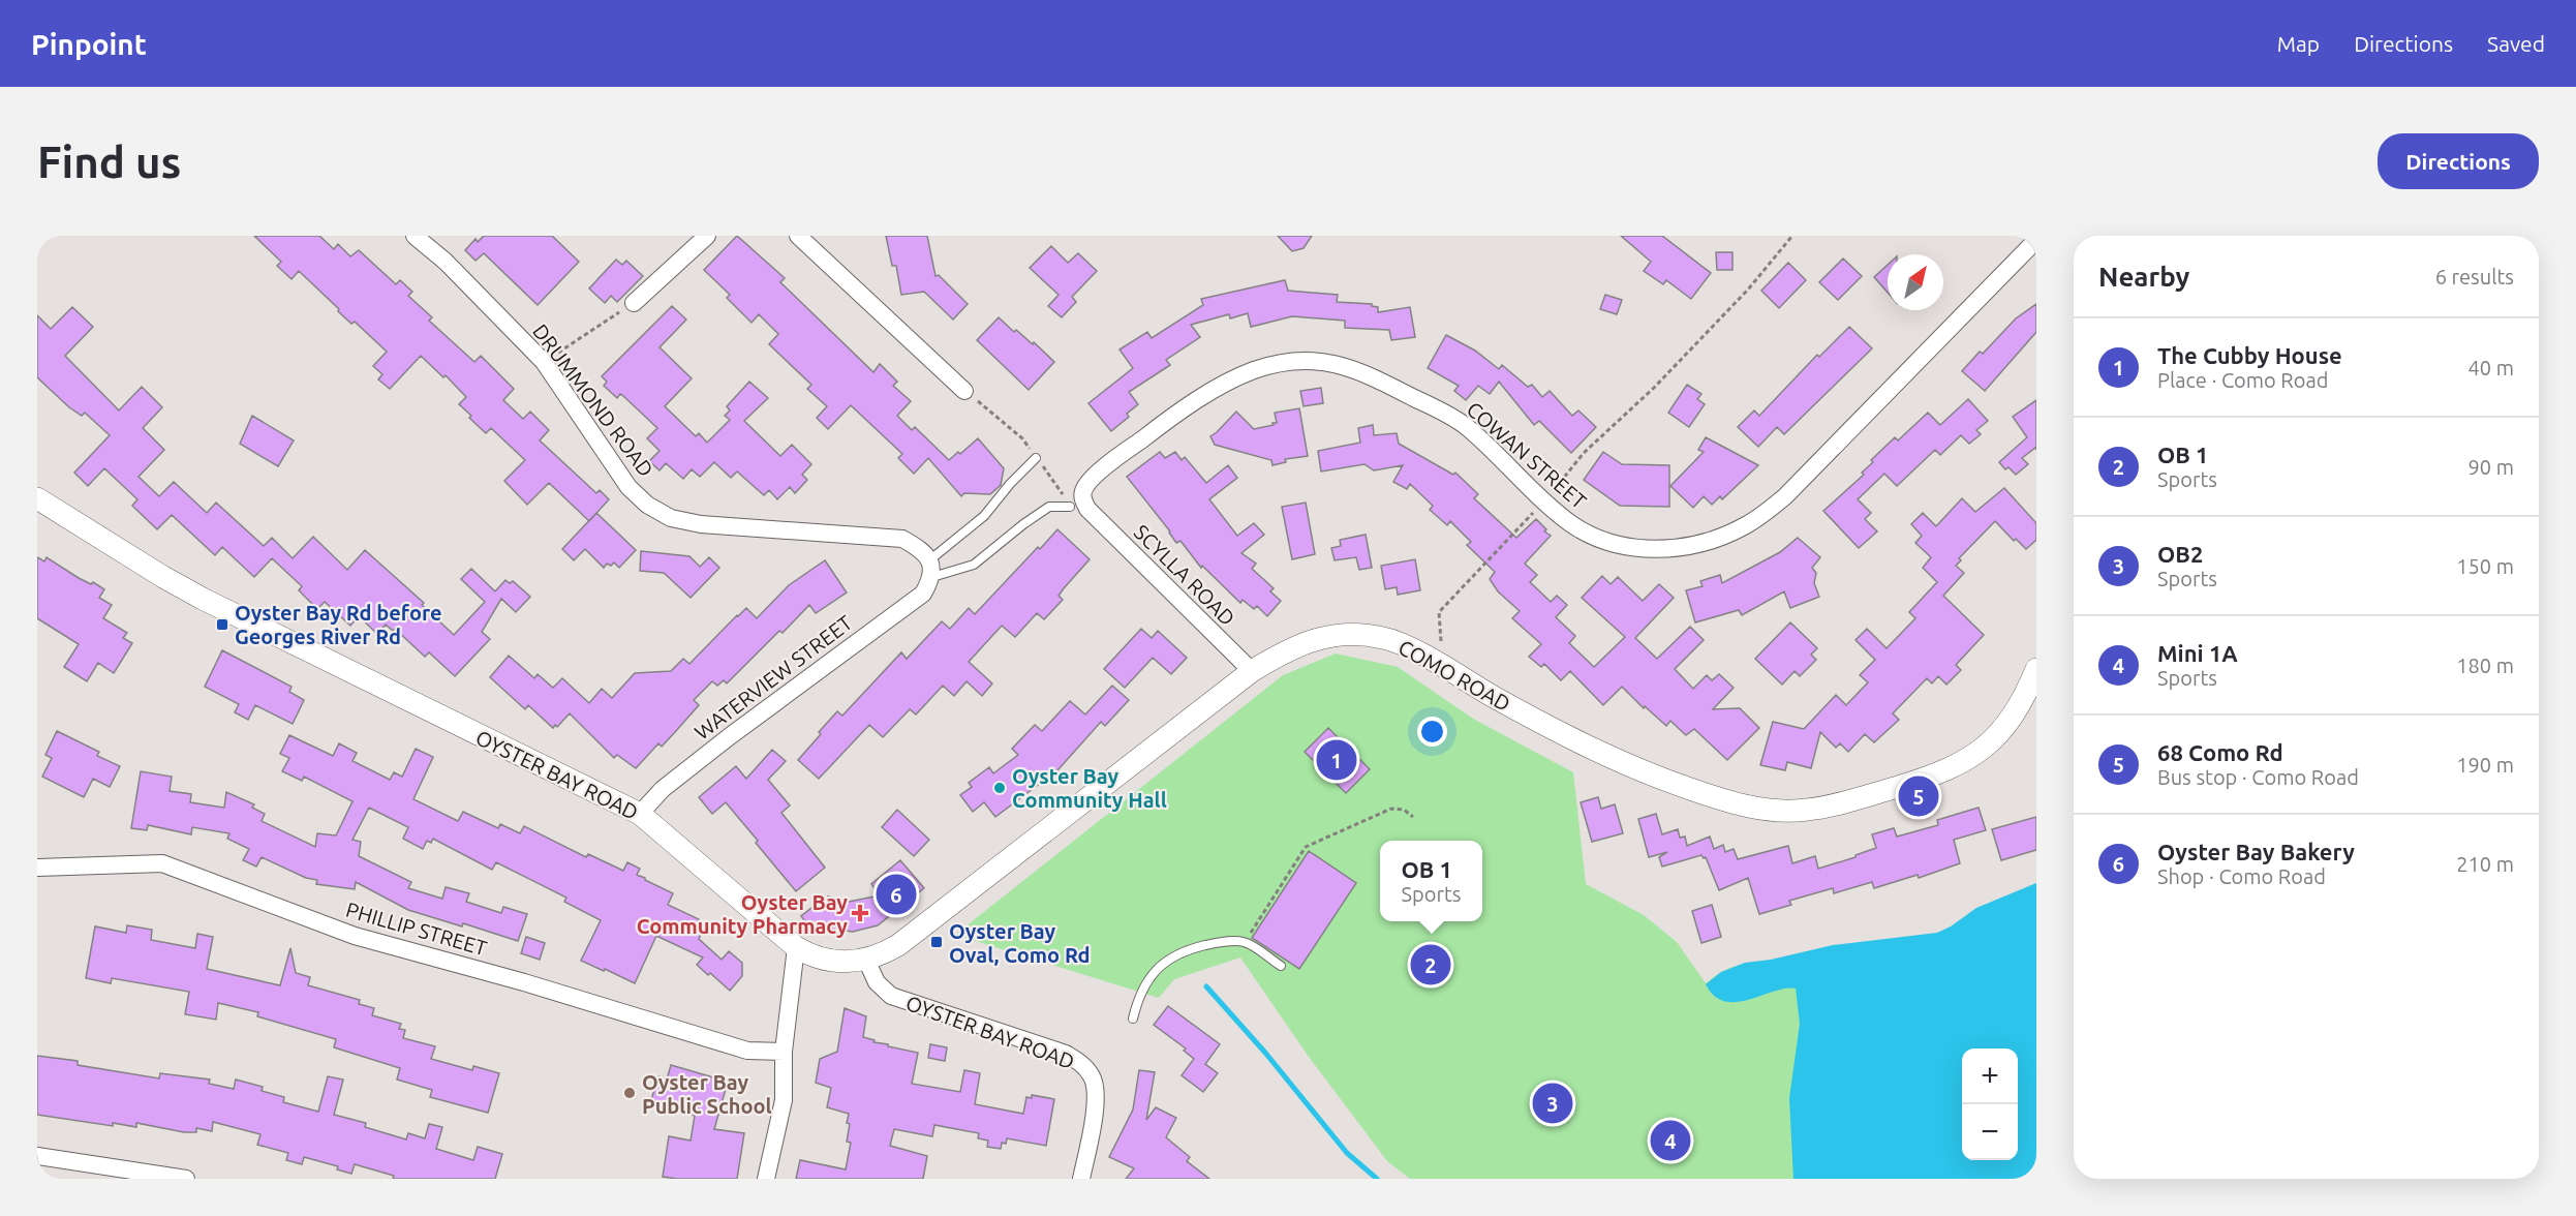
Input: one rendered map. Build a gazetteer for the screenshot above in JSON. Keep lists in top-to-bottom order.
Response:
{
  "streets": {
    "street": [
      "DRUMMOND ROAD",
      "COWAN STREET",
      "SCYLLA ROAD",
      "COMO ROAD",
      "WATERVIEW STREET",
      "OYSTER BAY ROAD",
      "PHILLIP STREET"
    ]
  },
  "crossings": [
    ["DRUMMOND ROAD", "WATERVIEW STREET"],
    ["COWAN STREET", "SCYLLA ROAD"],
    ["SCYLLA ROAD", "COMO ROAD"],
    ["COMO ROAD", "OYSTER BAY ROAD"],
    ["WATERVIEW STREET", "OYSTER BAY ROAD"]
  ],
  "places": {
    "transit": ["Oyster Bay Rd before Georges River Rd", "Oyster Bay Oval, Como Rd"],
    "other": ["Oyster Bay Community Hall", "Oyster Bay Public School"],
    "health": ["Oyster Bay Community Pharmacy"]
  },
  "north": "top right",
  "page": {
    "header": "Pinpoint",
    "nav": ["Map", "Directions", "Saved"],
    "buttons": "Directions",
    "title": "Find us",
    "heading": ["Nearby", "6 results"],
    "list": [
      {
        "mark": "1",
        "name": "The Cubby House",
        "note": "Place · Como Road",
        "value": "40 m"
      },
      {
        "mark": "2",
        "name": "OB 1",
        "note": "Sports",
        "value": "90 m"
      },
      {
        "mark": "3",
        "name": "OB2",
        "note": "Sports",
        "value": "150 m"
      },
      {
        "mark": "4",
        "name": "Mini 1A",
        "note": "Sports",
        "value": "180 m"
      },
      {
        "mark": "5",
        "name": "68 Como Rd",
        "note": "Bus stop · Como Road",
        "value": "190 m"
      },
      {
        "mark": "6",
        "name": "Oyster Bay Bakery",
        "note": "Shop · Como Road",
        "value": "210 m"
      }
    ],
    "pins": [
      "1",
      "5",
      "6",
      "2",
      "3",
      "4"
    ],
    "popup": ["OB 1", "Sports"],
    "map_buttons": ["+", "−"]
  }
}
